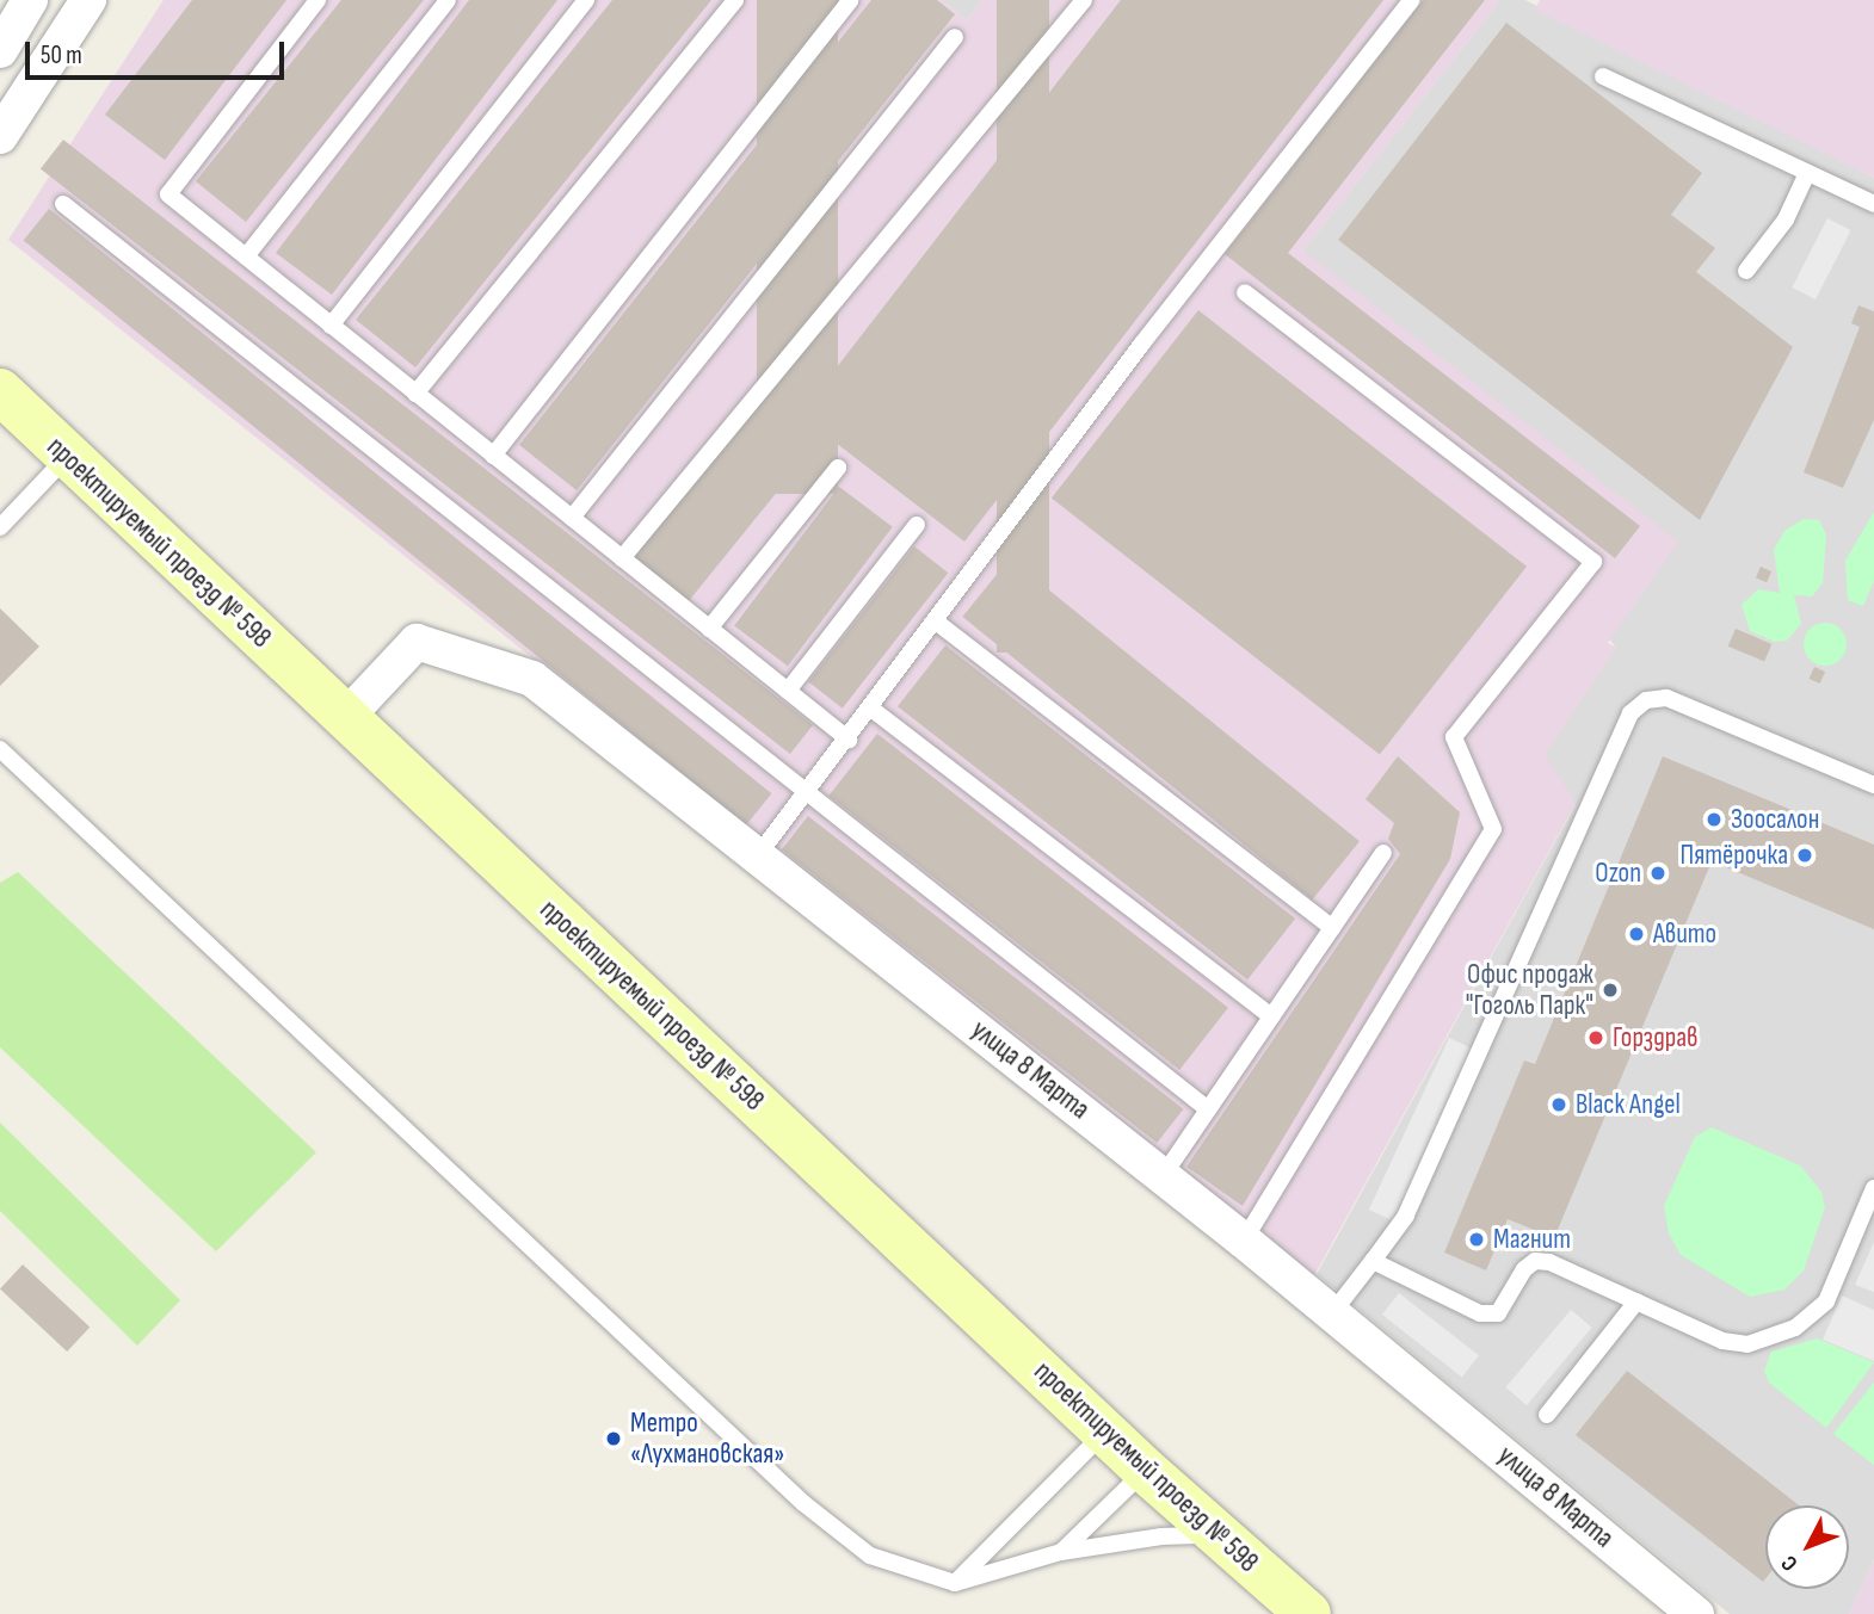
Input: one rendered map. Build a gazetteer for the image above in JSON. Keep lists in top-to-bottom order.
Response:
{
  "streets": {
    "street": ["проектируемый проезд № 598", "улица 8 Марта"]
  },
  "crossings": [
    ["проектируемый проезд № 598", "улица 8 Марта"]
  ],
  "places": [
    "Зоосалон",
    "Пятёрочка",
    "Ozon",
    "Авито",
    "Офис продаж \"Гоголь Парк\"",
    "Горздрав",
    "Black Angel",
    "Магнит",
    "Метро «Лухмановская»"
  ],
  "scale_bar": "50 m",
  "north": "bottom left"
}
